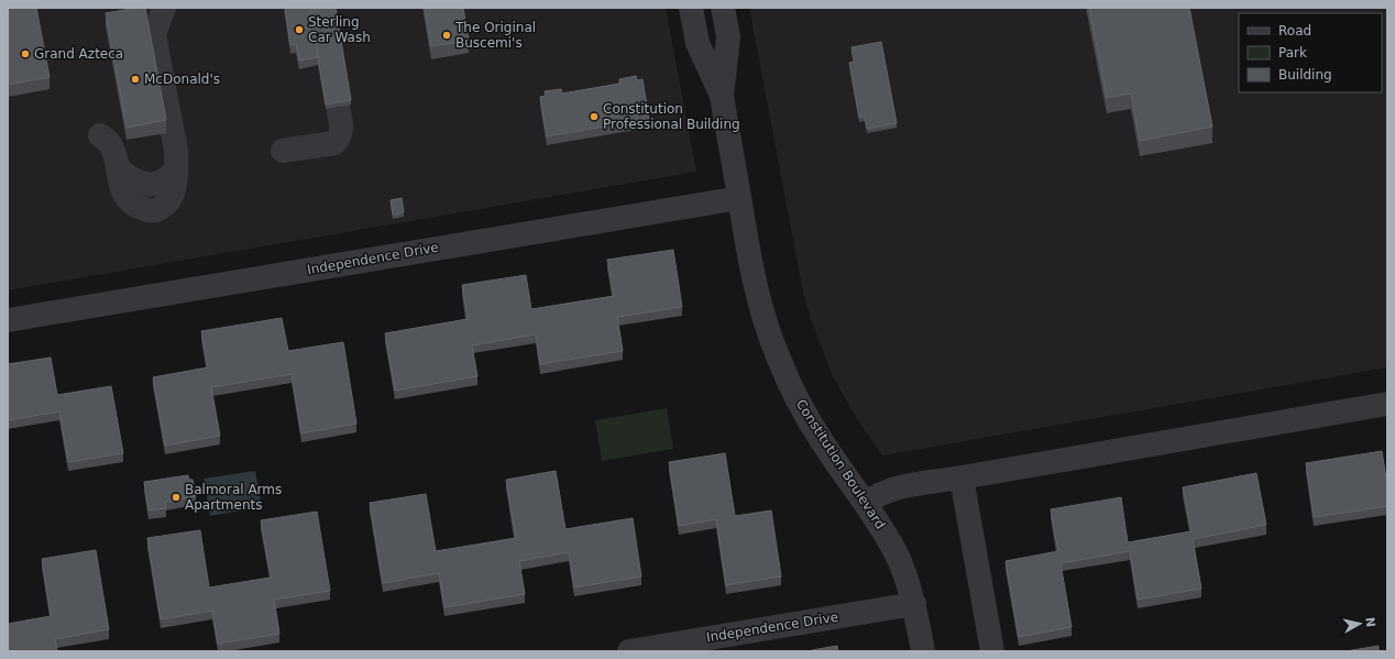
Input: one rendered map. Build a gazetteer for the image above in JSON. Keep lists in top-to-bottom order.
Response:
{
  "streets": {
    "street": ["Independence Drive", "Constitution Boulevard"]
  },
  "crossings": [
    ["Independence Drive", "Constitution Boulevard"]
  ],
  "places": [
    "Sterling Car Wash",
    "The Original Buscemi's",
    "Grand Azteca",
    "McDonald's",
    "Constitution Professional Building",
    "Balmoral Arms Apartments"
  ],
  "legend": ["Road", "Park", "Building"],
  "north": "right"
}
